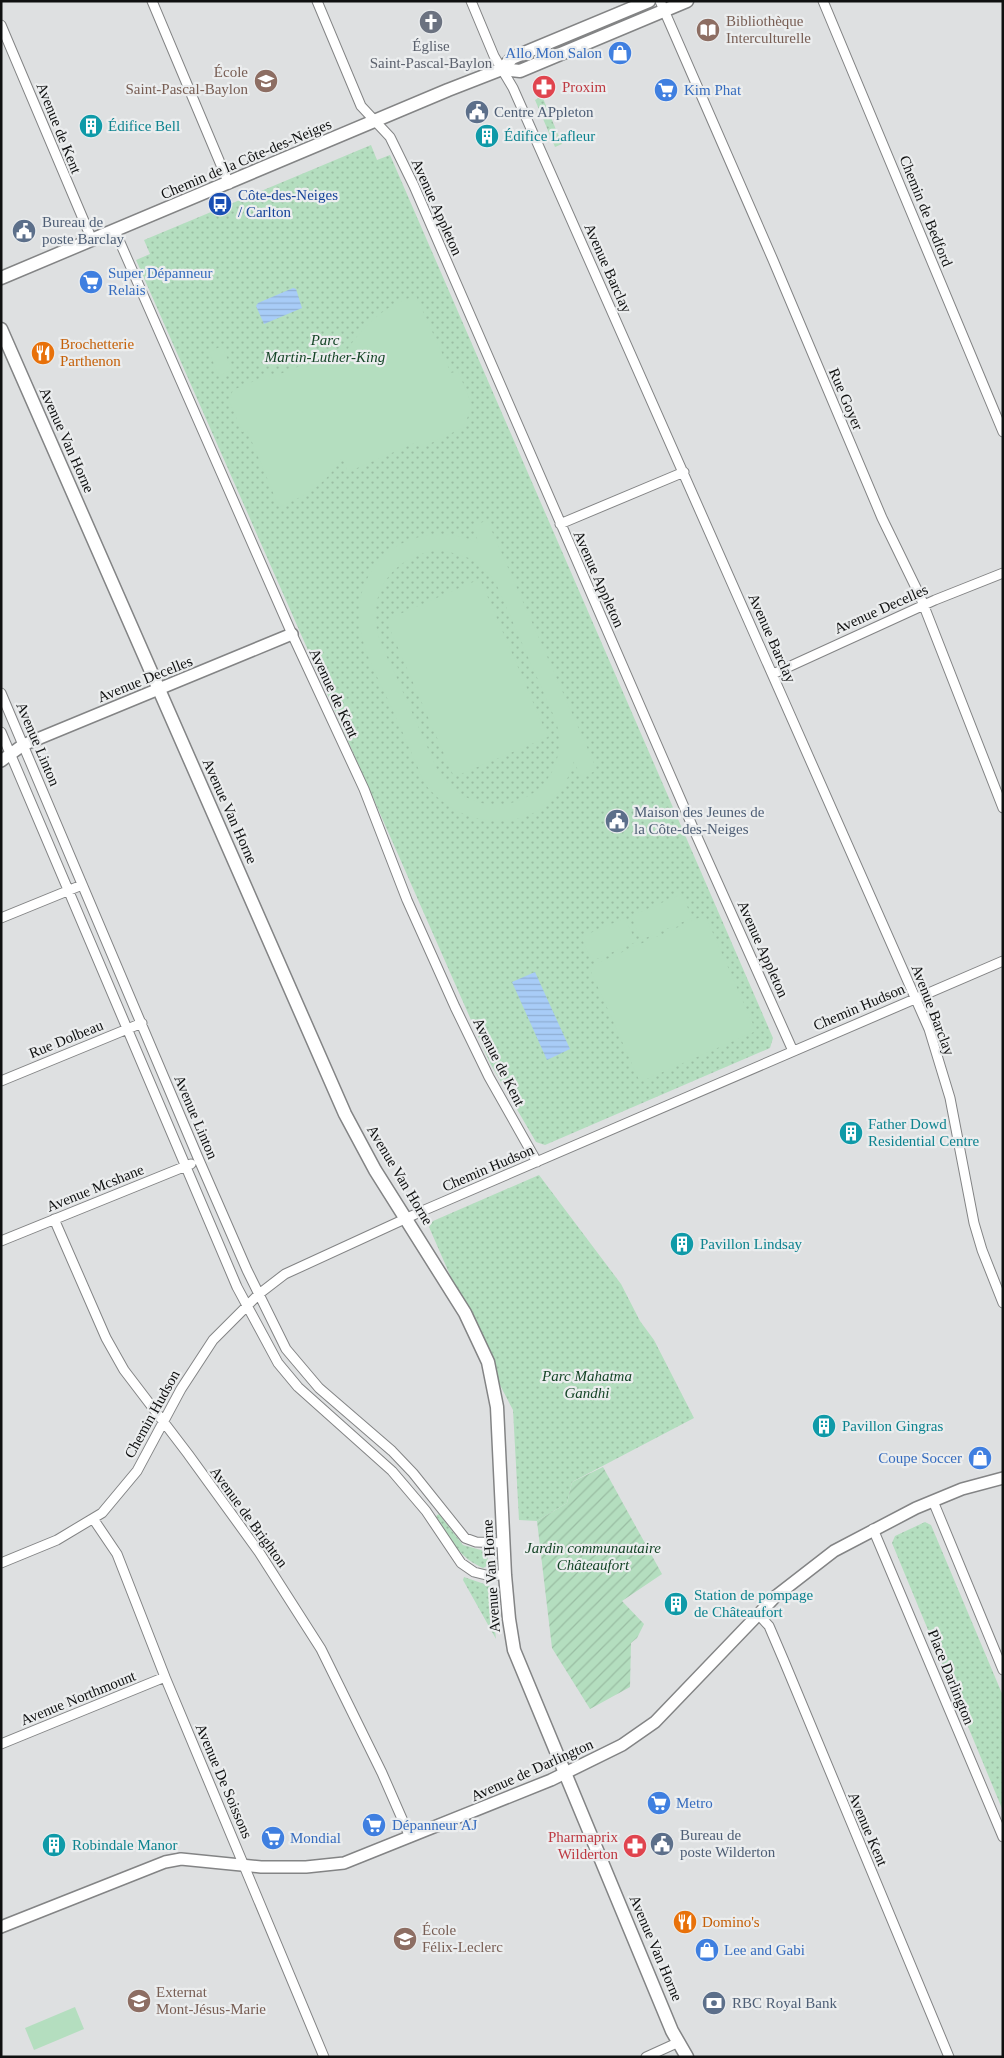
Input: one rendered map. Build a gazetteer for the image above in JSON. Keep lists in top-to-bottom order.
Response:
{
  "streets": {
    "main road": ["Chemin de la Côte-des-Neiges", "Avenue Van Horne"],
    "street": [
      "Avenue de Kent",
      "Avenue Appleton",
      "Chemin de Bedford",
      "Avenue Barclay",
      "Rue Goyer",
      "Avenue Decelles",
      "Avenue Linton",
      "Chemin Hudson",
      "Rue Dolbeau",
      "Avenue Mcshane",
      "Avenue de Brighton",
      "Place Darlington",
      "Avenue Northmount",
      "Avenue de Darlington",
      "Avenue De Soissons",
      "Avenue Kent"
    ]
  },
  "crossings": [
    ["Avenue de Kent", "Chemin de la Côte-des-Neiges"],
    ["Avenue de Kent", "Avenue Decelles"],
    ["Avenue de Kent", "Chemin Hudson"],
    ["Chemin de la Côte-des-Neiges", "Avenue Appleton"],
    ["Chemin de la Côte-des-Neiges", "Avenue Barclay"],
    ["Chemin de la Côte-des-Neiges", "Rue Goyer"],
    ["Avenue Appleton", "Chemin Hudson"],
    ["Avenue Barclay", "Avenue Decelles"],
    ["Avenue Barclay", "Chemin Hudson"],
    ["Rue Goyer", "Avenue Decelles"],
    ["Avenue Van Horne", "Avenue Decelles"],
    ["Avenue Van Horne", "Avenue Linton"],
    ["Avenue Van Horne", "Chemin Hudson"],
    ["Avenue Van Horne", "Avenue de Darlington"],
    ["Avenue Decelles", "Avenue Linton"],
    ["Avenue Linton", "Chemin Hudson"],
    ["Avenue Linton", "Rue Dolbeau"],
    ["Avenue Linton", "Avenue Mcshane"],
    ["Chemin Hudson", "Avenue de Brighton"],
    ["Chemin Hudson", "Avenue De Soissons"],
    ["Avenue Mcshane", "Avenue de Brighton"],
    ["Avenue de Brighton", "Avenue de Darlington"],
    ["Place Darlington", "Avenue de Darlington"],
    ["Avenue Northmount", "Avenue De Soissons"],
    ["Avenue de Darlington", "Avenue De Soissons"],
    ["Avenue de Darlington", "Avenue Kent"]
  ],
  "parks": ["Parc Martin-Luther-King", "Parc Mahatma Gandhi", "Jardin communautaire Châteaufort"],
  "places": {
    "church": ["Église Saint-Pascal-Baylon"],
    "library": ["Bibliothèque Interculturelle"],
    "shop": ["Allo Mon Salon", "Coupe Soccer", "Lee and Gabi"],
    "school or university": ["École Saint-Pascal-Baylon", "École Félix-Leclerc", "Externat Mont-Jésus-Marie"],
    "pharmacy": ["Proxim", "Pharmaprix Wilderton"],
    "supermarket": [
      "Kim Phat",
      "Super Dépanneur Relais",
      "Metro",
      "Dépanneur AJ",
      "Mondial"
    ],
    "public building": [
      "Centre APpleton",
      "Bureau de poste Barclay",
      "Maison des Jeunes de la Côte-des-Neiges",
      "Bureau de poste Wilderton"
    ],
    "building": [
      "Édifice Bell",
      "Édifice Lafleur",
      "Father Dowd Residential Centre",
      "Pavillon Lindsay",
      "Pavillon Gingras",
      "Station de pompage de Châteaufort",
      "Robindale Manor"
    ],
    "bus stop": ["Côte-des-Neiges / Carlton"],
    "restaurant": ["Brochetterie Parthenon", "Domino's"],
    "bank": ["RBC Royal Bank"]
  }
}
